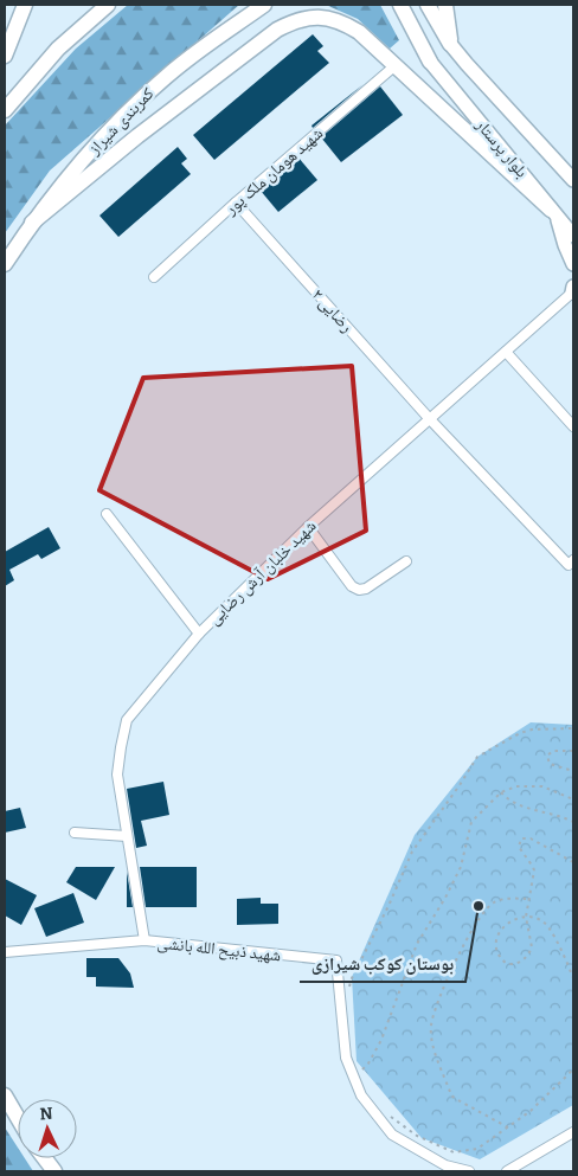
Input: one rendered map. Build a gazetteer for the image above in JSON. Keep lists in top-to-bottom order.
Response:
{
  "streets": {
    "highway": ["کمربندی شیراز"],
    "main road": ["بلوار پرستار"],
    "street": [
      "شهید هومان ملک پور",
      "رضایی ۲",
      "شهید خلبان آرش رضایی",
      "شهید ذبیح الله بانشی"
    ]
  },
  "crossings": [
    ["شهید هومان ملک پور", "رضایی ۲"],
    ["رضایی ۲", "شهید خلبان آرش رضایی"],
    ["شهید خلبان آرش رضایی", "شهید ذبیح الله بانشی"]
  ],
  "places": ["بوستان کوکب شیرازی"],
  "north": "top"
}
